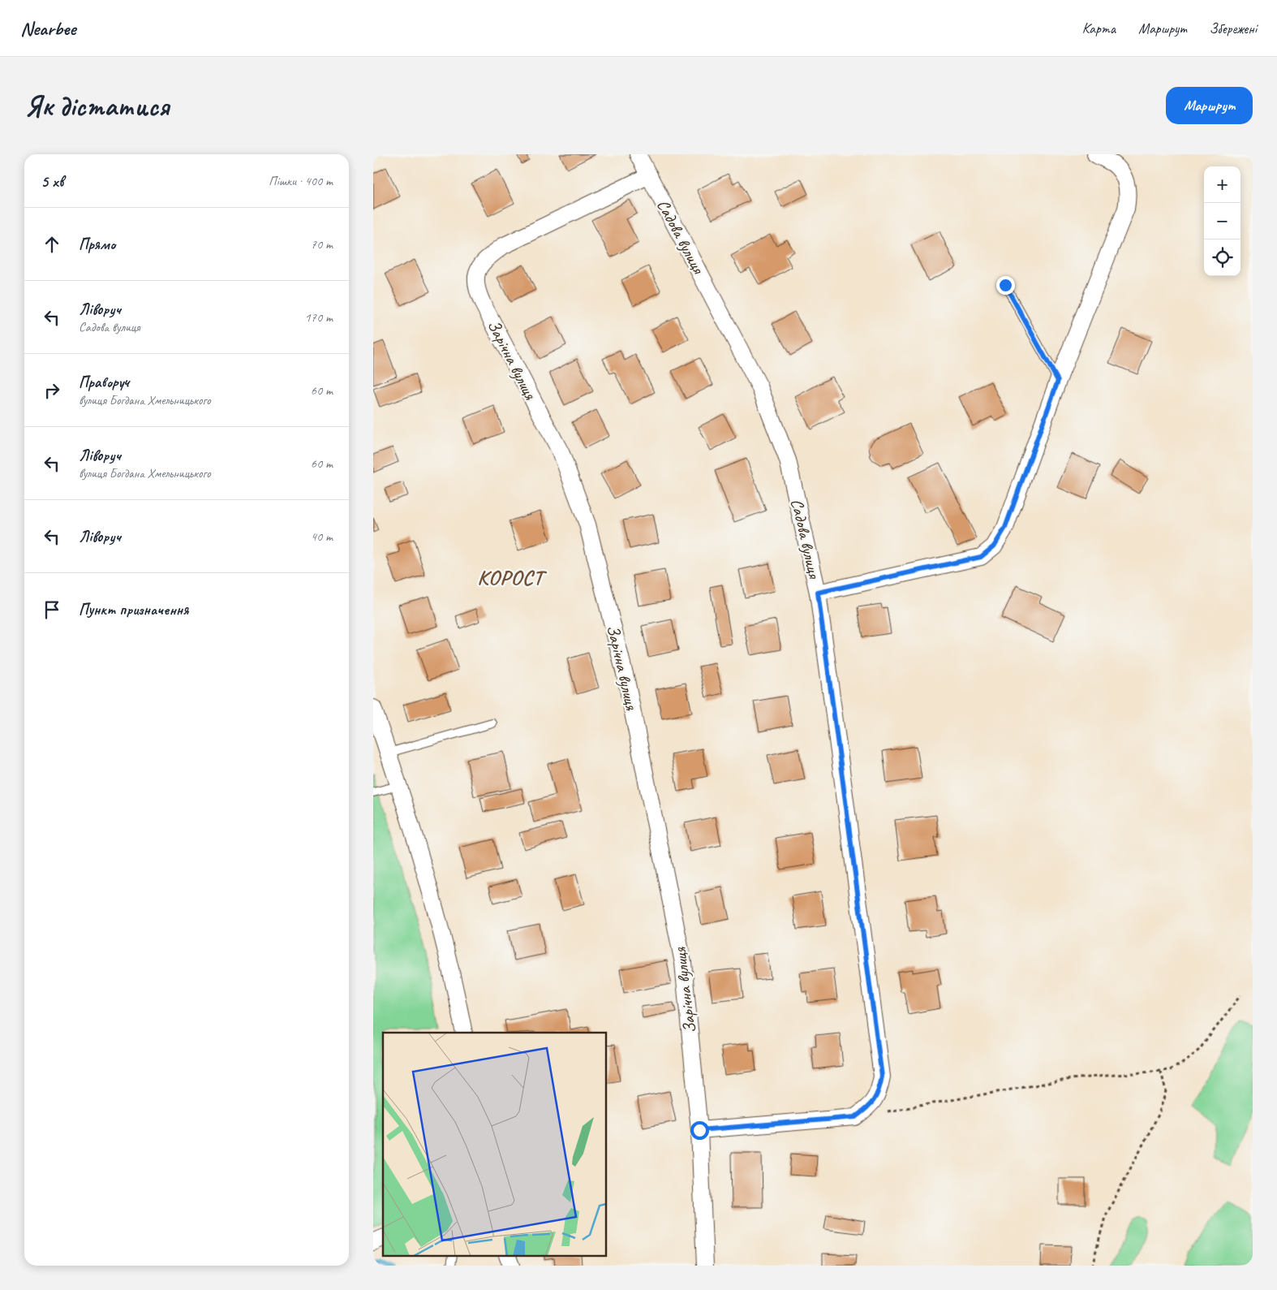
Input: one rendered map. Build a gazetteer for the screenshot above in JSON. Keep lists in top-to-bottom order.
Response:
{
  "streets": {
    "street": ["Садова вулиця", "Зарічна вулиця"]
  },
  "crossings": [
    ["Садова вулиця", "Зарічна вулиця"]
  ],
  "districts": ["КОРОСТ"],
  "page": {
    "header": "Nearbee",
    "nav": ["Карта", "Маршрут", "Збережені"],
    "buttons": "Маршрут",
    "title": "Як дістатися",
    "heading": ["5 хв", "Пішки · 400 m"],
    "map_buttons": ["+", "−"],
    "list": [
      ["Прямо", "70 m"],
      ["Ліворуч", "Садова вулиця", "170 m"],
      ["Праворуч", "вулиця Богдана Хмельницького", "60 m"],
      ["Ліворуч", "вулиця Богдана Хмельницького", "60 m"],
      ["Ліворуч", "40 m"],
      "Пункт призначення"
    ]
  }
}
